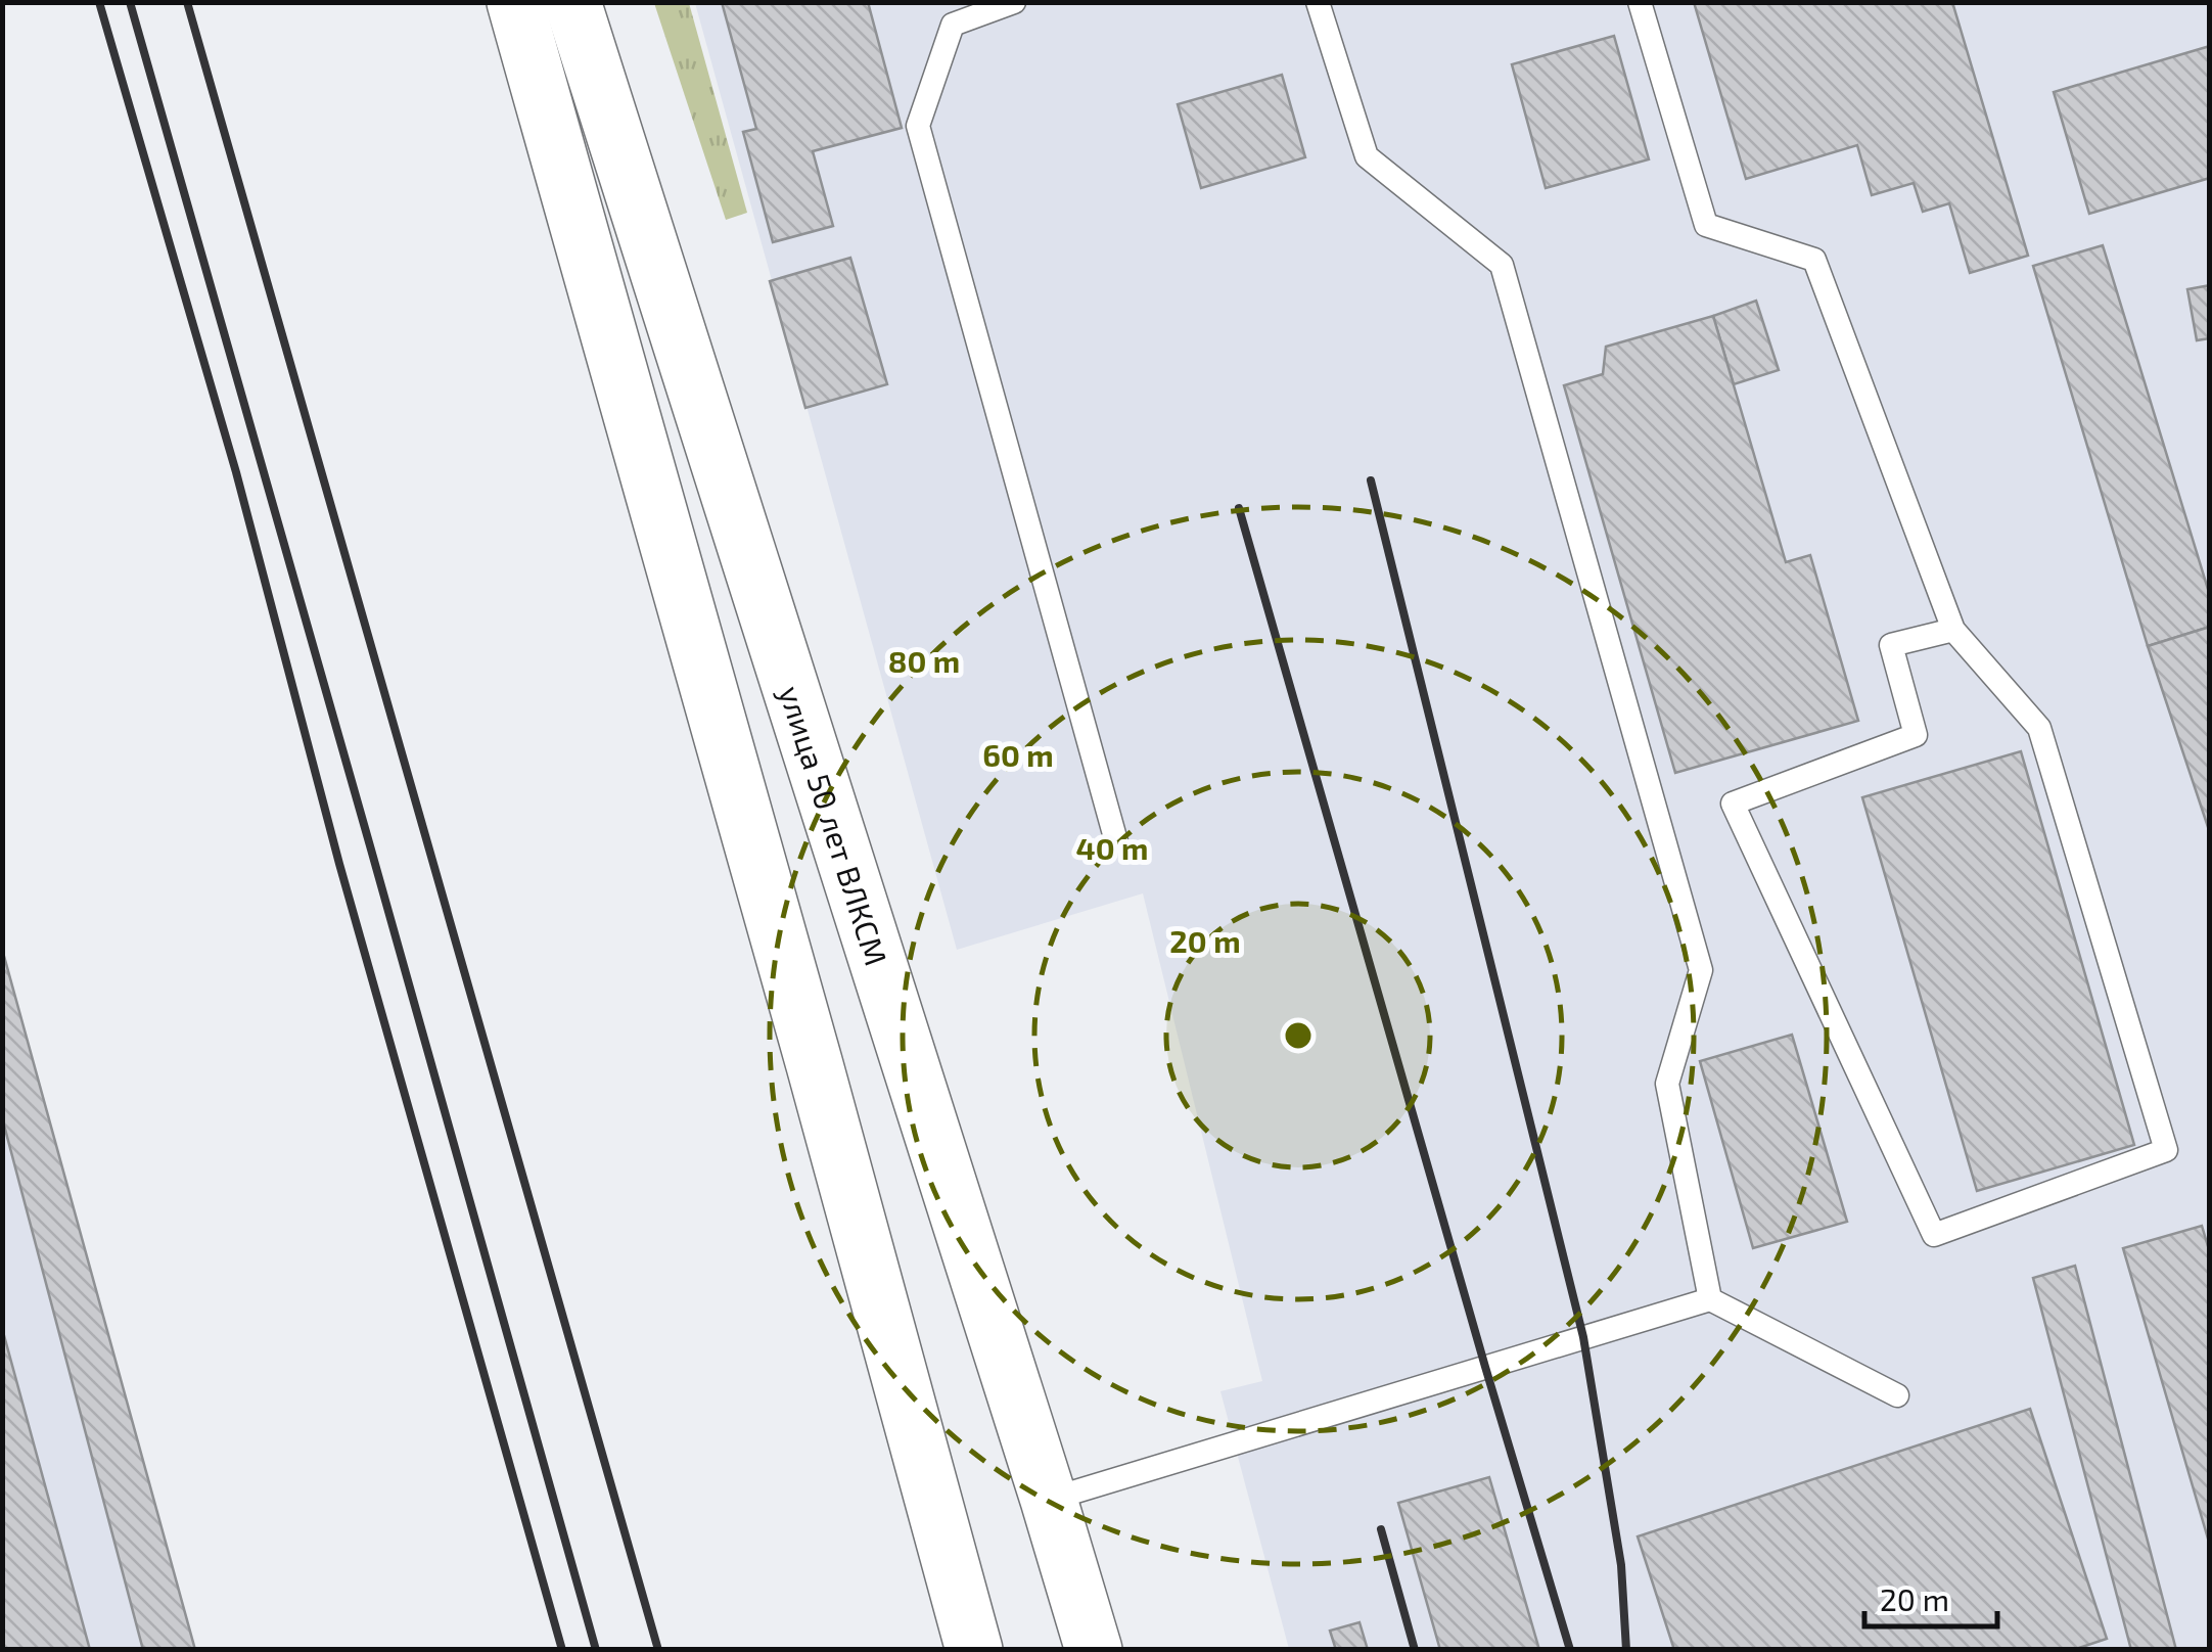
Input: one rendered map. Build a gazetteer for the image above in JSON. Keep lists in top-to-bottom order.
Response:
{
  "streets": {
    "street": ["улица 50 лет ВЛКСМ"]
  },
  "scale_bar": "20 m",
  "rings": [
    "80 m",
    "60 m",
    "40 m",
    "20 m"
  ]
}
